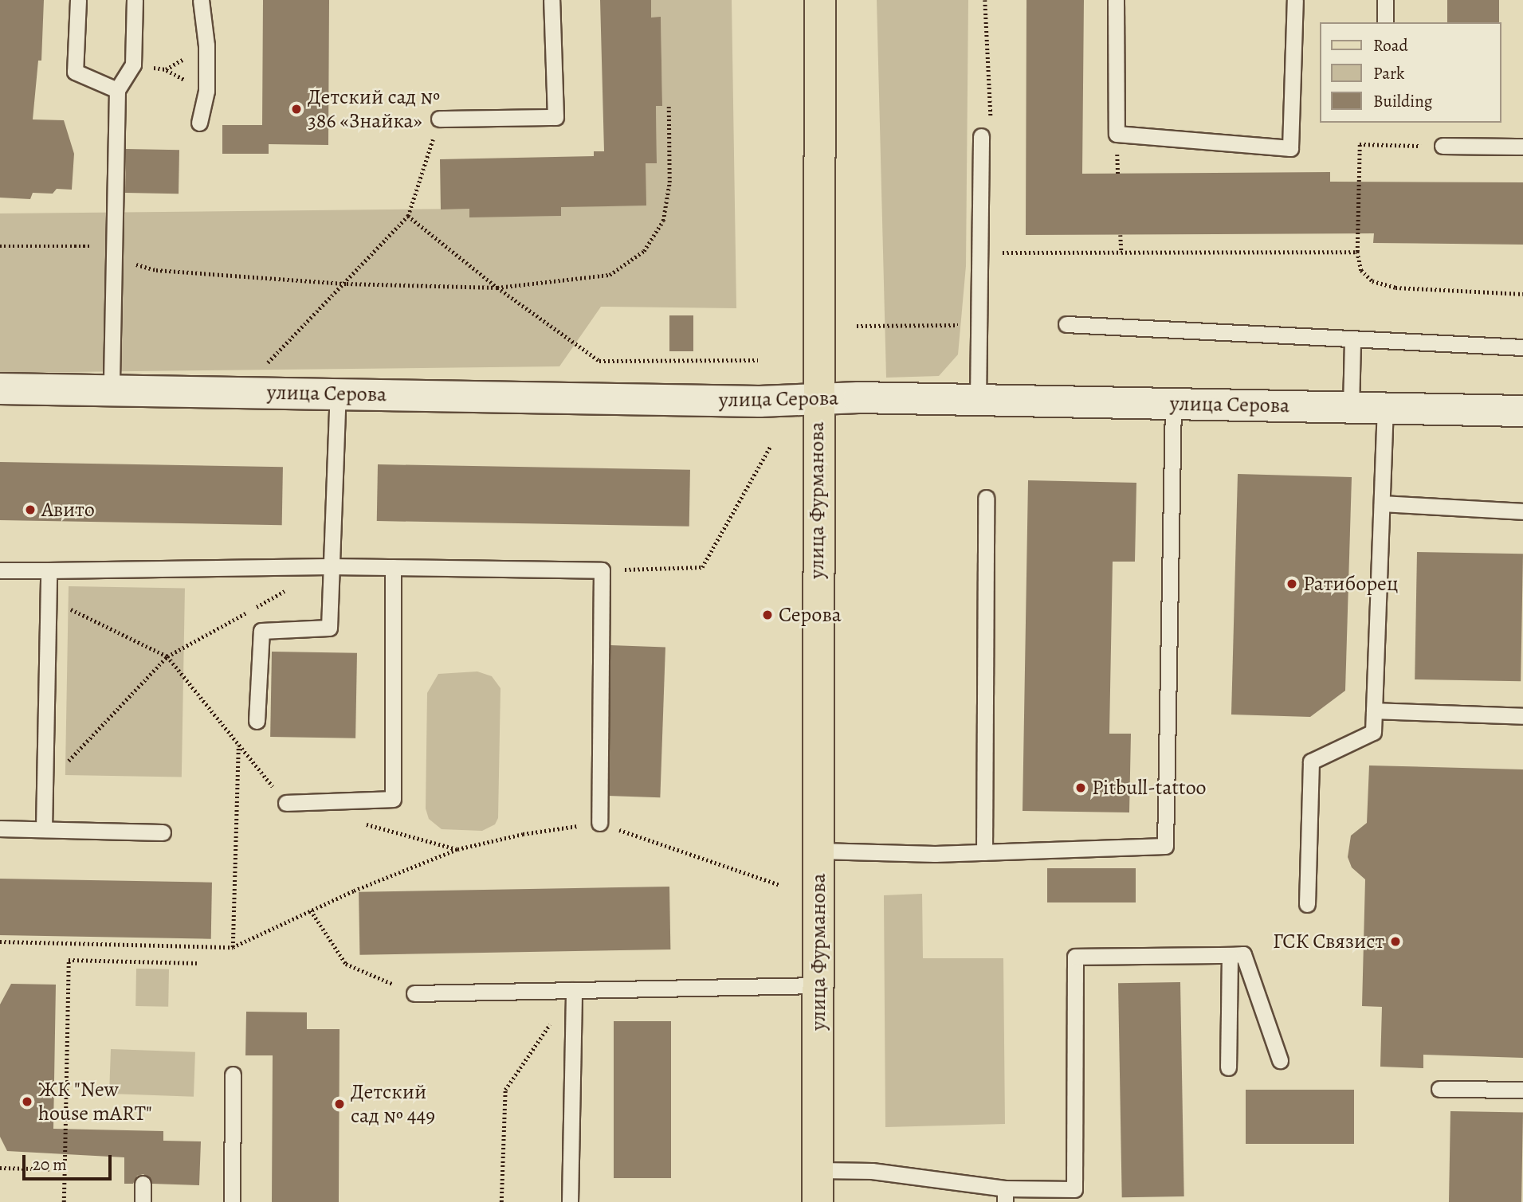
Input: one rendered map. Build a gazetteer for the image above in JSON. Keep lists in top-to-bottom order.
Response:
{
  "streets": {
    "main road": ["улица Фурманова"],
    "street": ["улица Серова"]
  },
  "crossings": [
    ["улица Серова", "улица Фурманова"]
  ],
  "places": [
    "Детский сад № 386 «Знайка»",
    "Авито",
    "Ратиборец",
    "Серова",
    "Pitbull-tattoo",
    "ГСК Связист",
    "ЖК \"New house mART\"",
    "Детский сад № 449"
  ],
  "legend": ["Road", "Park", "Building"],
  "scale_bar": "20 m"
}
